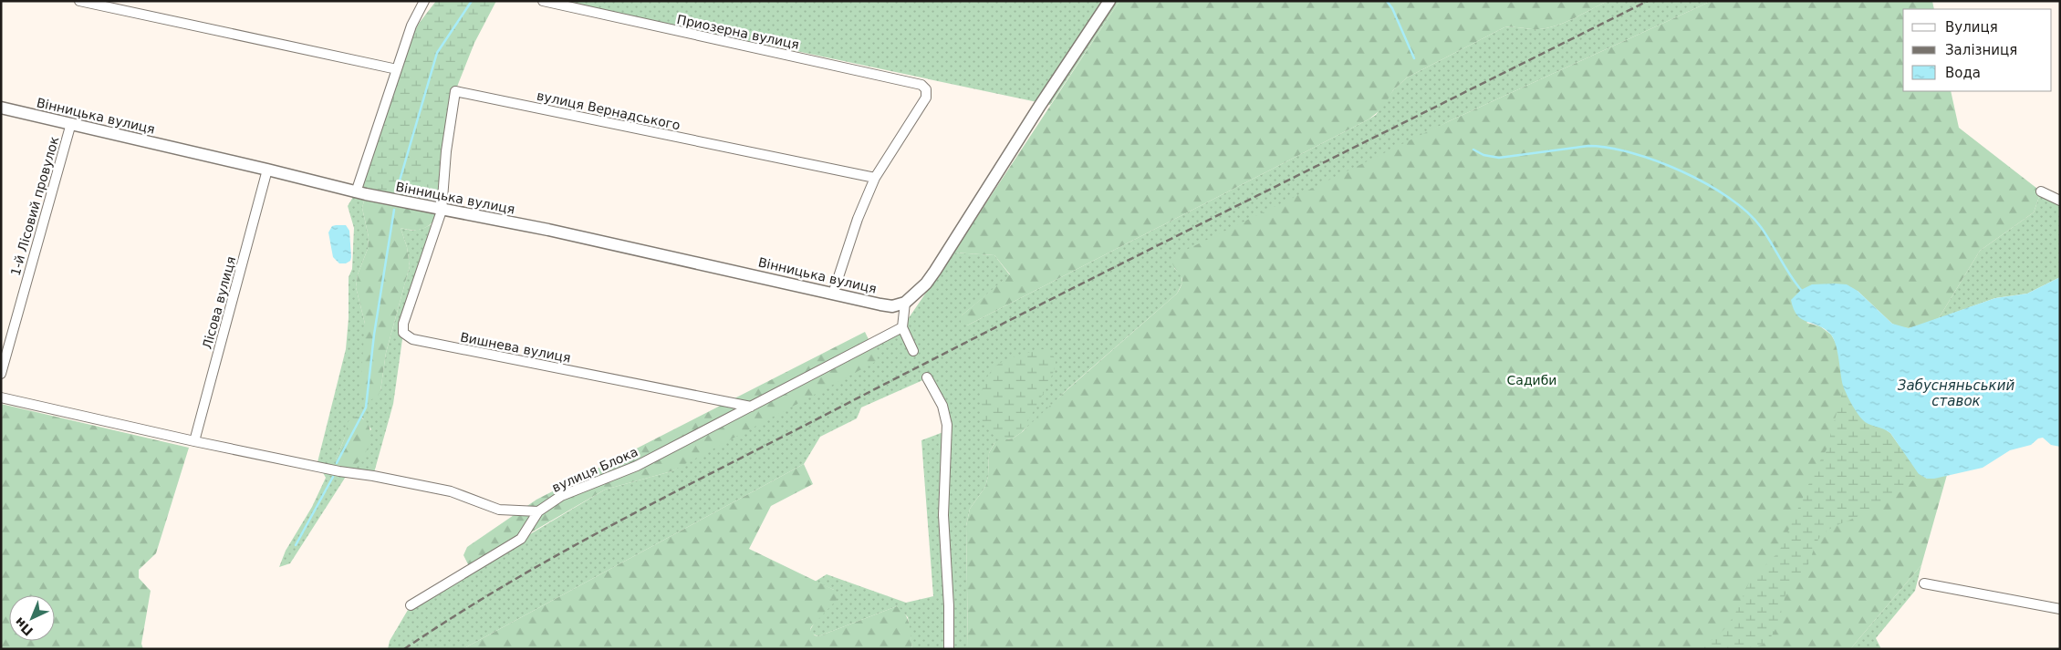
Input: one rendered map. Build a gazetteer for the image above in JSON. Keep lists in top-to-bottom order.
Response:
{
  "streets": {
    "street": [
      "Приозерна вулиця",
      "вулиця Вернадського",
      "Вінницька вулиця",
      "1-й Лісовий провулок",
      "Лісова вулиця",
      "Вишнева вулиця",
      "вулиця Блока"
    ]
  },
  "crossings": [
    ["Приозерна вулиця", "вулиця Вернадського"],
    ["вулиця Вернадського", "Вінницька вулиця"],
    ["вулиця Вернадського", "Вишнева вулиця"],
    ["Вінницька вулиця", "1-й Лісовий провулок"],
    ["Вінницька вулиця", "Лісова вулиця"],
    ["Вінницька вулиця", "Вишнева вулиця"],
    ["Вишнева вулиця", "вулиця Блока"]
  ],
  "water": ["Забусняньський ставок"],
  "parks": ["Садиби"],
  "legend": ["Вулиця", "Залізниця", "Вода"],
  "north": "bottom left"
}
